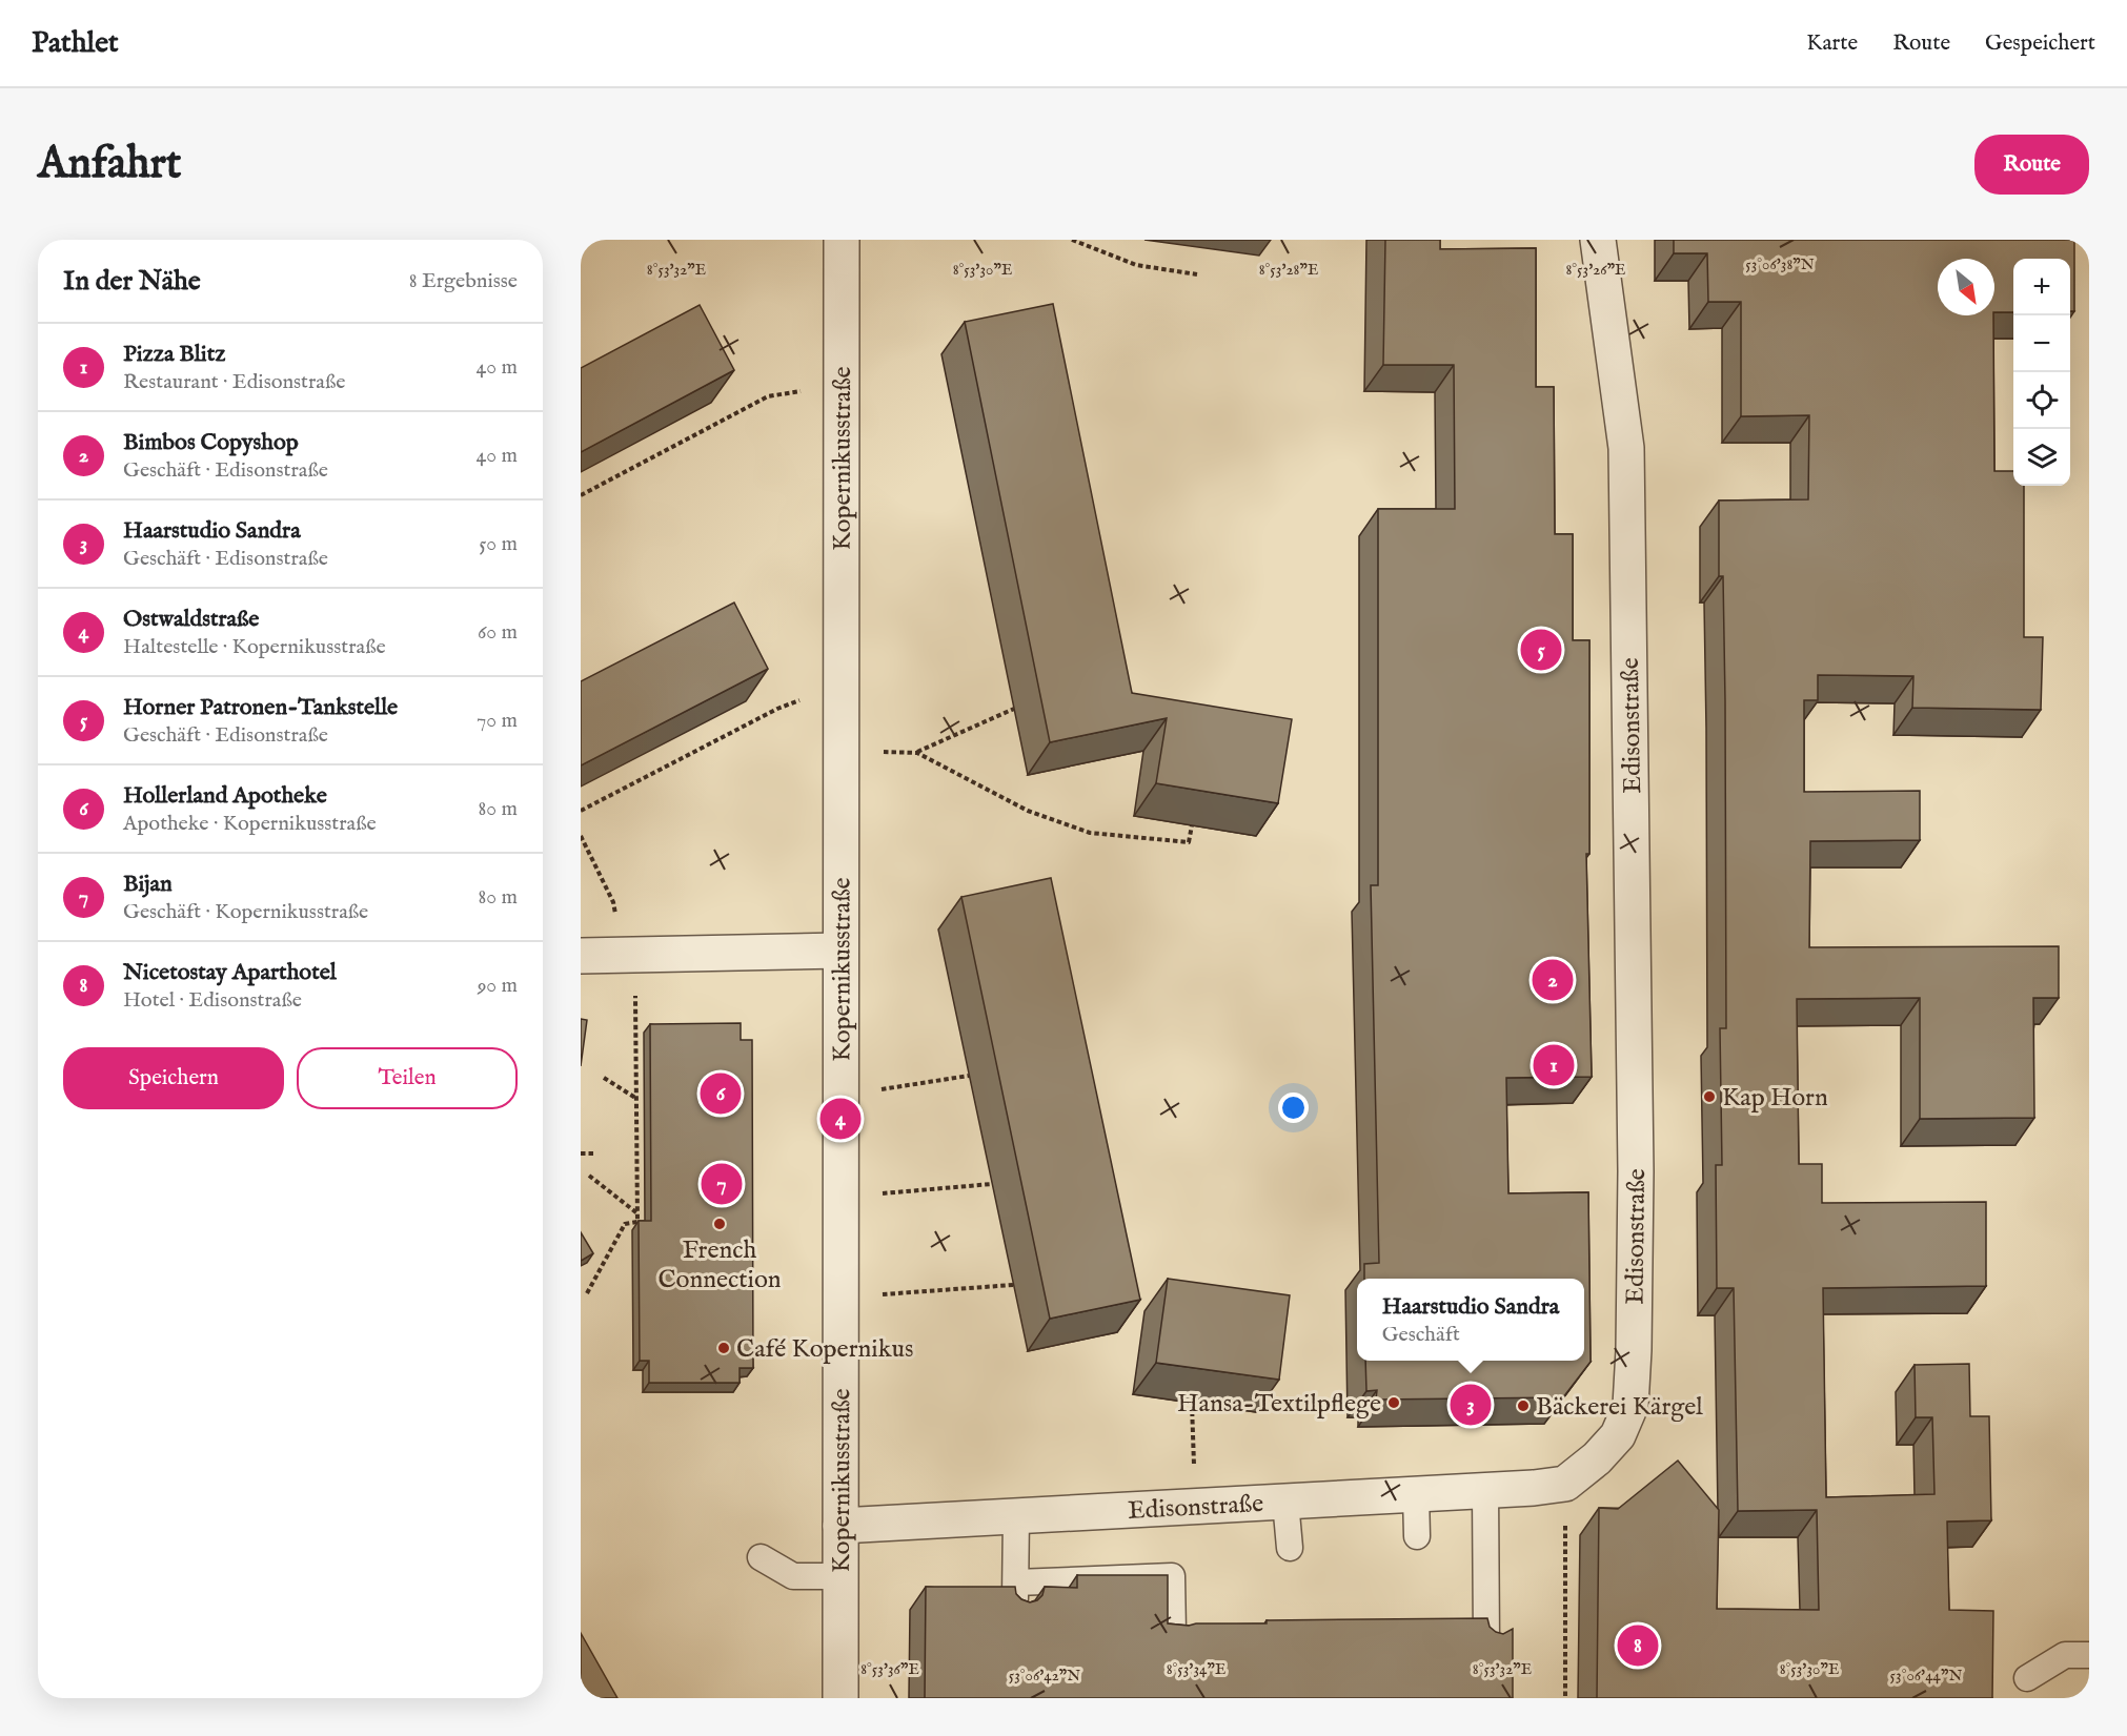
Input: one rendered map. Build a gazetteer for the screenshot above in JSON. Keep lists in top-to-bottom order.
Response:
{
  "streets": {
    "street": ["Kopernikusstraße", "Edisonstraße"]
  },
  "crossings": [
    ["Kopernikusstraße", "Edisonstraße"]
  ],
  "places": [
    "Kap Horn",
    "French Connection",
    "Café Kopernikus",
    "Hansa-Textilpflege",
    "Bäckerei Kärgel"
  ],
  "north": "bottom right",
  "page": {
    "header": "Pathlet",
    "nav": ["Karte", "Route", "Gespeichert"],
    "buttons": [
      "Route",
      ["Speichern", "Teilen"]
    ],
    "title": "Anfahrt",
    "heading": ["In der Nähe", "8 Ergebnisse"],
    "map_buttons": ["+", "−"],
    "list": [
      {
        "mark": "1",
        "name": "Pizza Blitz",
        "note": "Restaurant · Edisonstraße",
        "value": "40 m"
      },
      {
        "mark": "2",
        "name": "Bimbos Copyshop",
        "note": "Geschäft · Edisonstraße",
        "value": "40 m"
      },
      {
        "mark": "3",
        "name": "Haarstudio Sandra",
        "note": "Geschäft · Edisonstraße",
        "value": "50 m"
      },
      {
        "mark": "4",
        "name": "Ostwaldstraße",
        "note": "Haltestelle · Kopernikusstraße",
        "value": "60 m"
      },
      {
        "mark": "5",
        "name": "Horner Patronen-Tankstelle",
        "note": "Geschäft · Edisonstraße",
        "value": "70 m"
      },
      {
        "mark": "6",
        "name": "Hollerland Apotheke",
        "note": "Apotheke · Kopernikusstraße",
        "value": "80 m"
      },
      {
        "mark": "7",
        "name": "Bijan",
        "note": "Geschäft · Kopernikusstraße",
        "value": "80 m"
      },
      {
        "mark": "8",
        "name": "Nicetostay Aparthotel",
        "note": "Hotel · Edisonstraße",
        "value": "90 m"
      }
    ],
    "pins": [
      "5",
      "2",
      "1",
      "6",
      "4",
      "7",
      "3",
      "8"
    ],
    "popup": ["Haarstudio Sandra", "Geschäft"]
  },
  "coordinates": [
    "53°06'38\"N",
    "8°53'32\"E",
    "8°53'30\"E",
    "8°53'28\"E",
    "8°53'26\"E",
    "8°53'36\"E",
    "8°53'34\"E",
    "53°06'42\"N",
    "53°06'44\"N"
  ]
}
